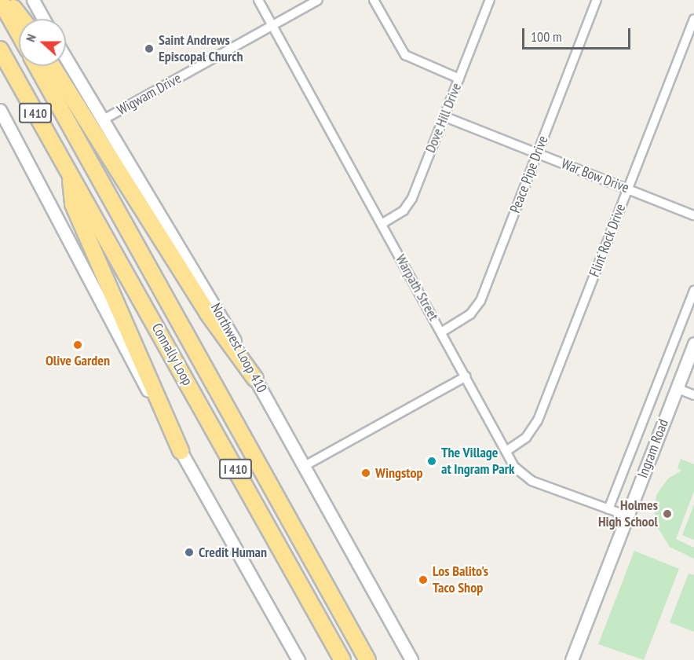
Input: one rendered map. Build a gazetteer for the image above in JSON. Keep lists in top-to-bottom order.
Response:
{
  "streets": {
    "highway": ["I 410", "Connally Loop"],
    "main road": ["Northwest Loop 410", "Ingram Road"],
    "street": [
      "Wigwam Drive",
      "Dove Hill Drive",
      "Peace Pipe Drive",
      "War Bow Drive",
      "Flint Rock Drive",
      "Warpath Street"
    ]
  },
  "crossings": [
    ["Wigwam Drive", "Warpath Street"],
    ["Wigwam Drive", "Northwest Loop 410"],
    ["Dove Hill Drive", "War Bow Drive"],
    ["Dove Hill Drive", "Warpath Street"],
    ["Peace Pipe Drive", "War Bow Drive"],
    ["Peace Pipe Drive", "Warpath Street"],
    ["War Bow Drive", "Flint Rock Drive"],
    ["Flint Rock Drive", "Warpath Street"],
    ["Warpath Street", "Ingram Road"]
  ],
  "places": [
    "Saint Andrews Episcopal Church",
    "Olive Garden",
    "The Village at Ingram Park",
    "Wingstop",
    "Holmes High School",
    "Credit Human",
    "Los Balito's Taco Shop"
  ],
  "scale_bar": "100 m",
  "north": "left"
}
